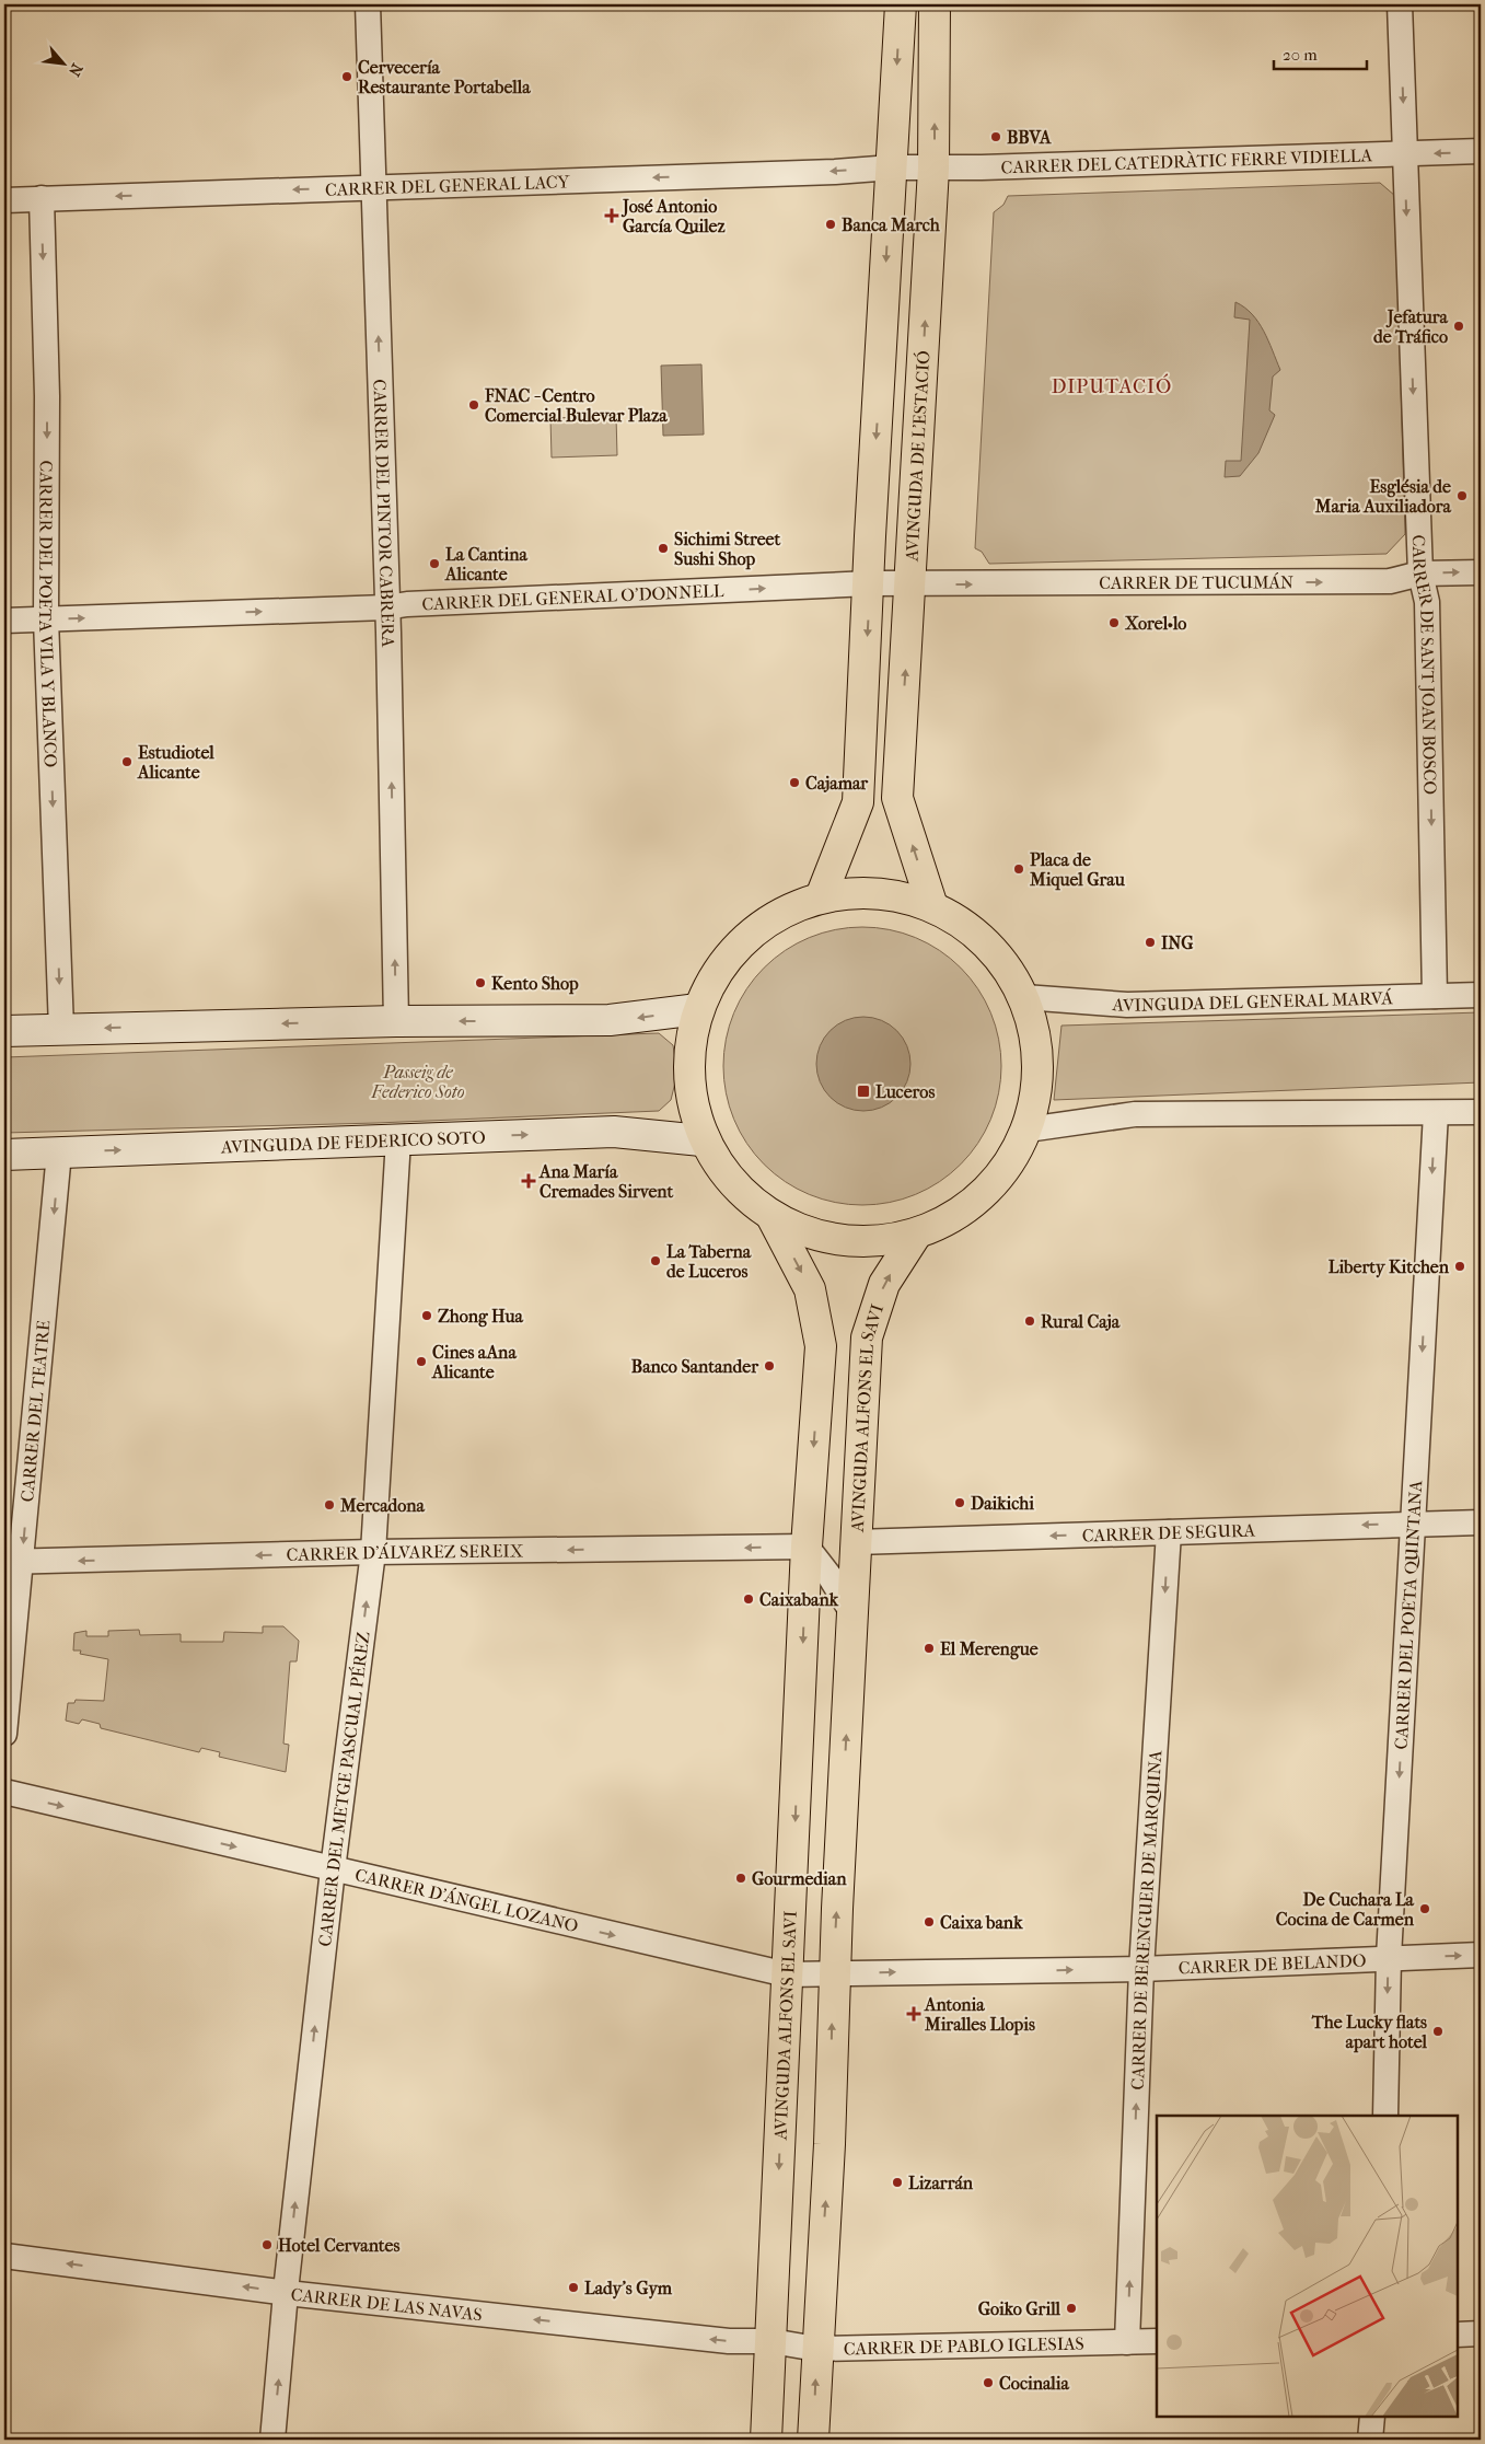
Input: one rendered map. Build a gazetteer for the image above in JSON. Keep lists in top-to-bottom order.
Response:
{
  "streets": {
    "main road": ["AVINGUDA DE L'ESTACIÓ", "AVINGUDA ALFONS EL SAVI"],
    "street": [
      "CARRER DEL CATEDRÀTIC FERRE VIDIELLA",
      "CARRER DEL GENERAL LACY",
      "CARRER DEL PINTOR CABRERA",
      "CARRER DE TUCUMÁN",
      "CARRER DEL GENERAL O'DONNELL",
      "CARRER DEL POETA VILA Y BLANCO",
      "CARRER DE SANT JOAN BOSCO",
      "AVINGUDA DEL GENERAL MARVÁ",
      "AVINGUDA DE FEDERICO SOTO",
      "CARRER DEL TEATRE",
      "CARRER DE SEGURA",
      "CARRER D'ÁLVAREZ SEREIX",
      "CARRER DEL POETA QUINTANA",
      "CARRER DEL METGE PASCUAL PÉREZ",
      "CARRER D'ÁNGEL LOZANO",
      "CARRER DE BERENGUER DE MARQUINA",
      "CARRER DE BELANDO",
      "CARRER DE LAS NAVAS",
      "CARRER DE PABLO IGLESIAS"
    ]
  },
  "crossings": [
    ["CARRER DEL CATEDRÀTIC FERRE VIDIELLA", "CARRER DEL GENERAL LACY"],
    ["CARRER DEL CATEDRÀTIC FERRE VIDIELLA", "AVINGUDA DE L'ESTACIÓ"],
    ["CARRER DEL CATEDRÀTIC FERRE VIDIELLA", "CARRER DE SANT JOAN BOSCO"],
    ["CARRER DEL GENERAL LACY", "CARRER DEL PINTOR CABRERA"],
    ["CARRER DEL GENERAL LACY", "CARRER DEL POETA VILA Y BLANCO"],
    ["AVINGUDA DE L'ESTACIÓ", "CARRER DE TUCUMÁN"],
    ["AVINGUDA DE L'ESTACIÓ", "CARRER DEL GENERAL O'DONNELL"],
    ["CARRER DEL PINTOR CABRERA", "CARRER DEL GENERAL O'DONNELL"],
    ["CARRER DE TUCUMÁN", "CARRER DEL GENERAL O'DONNELL"],
    ["CARRER DE TUCUMÁN", "CARRER DE SANT JOAN BOSCO"],
    ["CARRER DEL GENERAL O'DONNELL", "CARRER DEL POETA VILA Y BLANCO"],
    ["CARRER DE SANT JOAN BOSCO", "AVINGUDA DEL GENERAL MARVÁ"],
    ["AVINGUDA DE FEDERICO SOTO", "CARRER DEL TEATRE"],
    ["AVINGUDA DE FEDERICO SOTO", "CARRER DEL METGE PASCUAL PÉREZ"],
    ["CARRER DEL TEATRE", "CARRER D'ÁLVAREZ SEREIX"],
    ["AVINGUDA ALFONS EL SAVI", "CARRER DE SEGURA"],
    ["AVINGUDA ALFONS EL SAVI", "CARRER D'ÁLVAREZ SEREIX"],
    ["AVINGUDA ALFONS EL SAVI", "CARRER D'ÁNGEL LOZANO"],
    ["AVINGUDA ALFONS EL SAVI", "CARRER DE BELANDO"],
    ["AVINGUDA ALFONS EL SAVI", "CARRER DE LAS NAVAS"],
    ["AVINGUDA ALFONS EL SAVI", "CARRER DE PABLO IGLESIAS"],
    ["CARRER DE SEGURA", "CARRER DEL POETA QUINTANA"],
    ["CARRER DE SEGURA", "CARRER DE BERENGUER DE MARQUINA"],
    ["CARRER D'ÁLVAREZ SEREIX", "CARRER DEL METGE PASCUAL PÉREZ"],
    ["CARRER DEL POETA QUINTANA", "CARRER DE BELANDO"],
    ["CARRER DEL METGE PASCUAL PÉREZ", "CARRER D'ÁNGEL LOZANO"],
    ["CARRER DEL METGE PASCUAL PÉREZ", "CARRER DE LAS NAVAS"],
    ["CARRER D'ÁNGEL LOZANO", "CARRER DE BELANDO"],
    ["CARRER DE BERENGUER DE MARQUINA", "CARRER DE BELANDO"],
    ["CARRER DE BERENGUER DE MARQUINA", "CARRER DE PABLO IGLESIAS"],
    ["CARRER DE LAS NAVAS", "CARRER DE PABLO IGLESIAS"]
  ],
  "one_way": [
    "CARRER DEL GENERAL LACY",
    "CARRER DEL PINTOR CABRERA",
    "CARRER DE TUCUMÁN",
    "CARRER DEL GENERAL O'DONNELL",
    "CARRER DEL POETA VILA Y BLANCO",
    "CARRER DE SANT JOAN BOSCO",
    "CARRER DEL TEATRE",
    "CARRER DE SEGURA",
    "CARRER D'ÁLVAREZ SEREIX",
    "CARRER DEL POETA QUINTANA",
    "CARRER DEL METGE PASCUAL PÉREZ",
    "CARRER D'ÁNGEL LOZANO",
    "CARRER DE BELANDO",
    "CARRER DE LAS NAVAS"
  ],
  "districts": ["DIPUTACIÓ"],
  "parks": ["Passeig de Federico Soto"],
  "places": {
    "other": [
      "Cervecería Restaurante Portabella",
      "BBVA",
      "Banca March",
      "Jefatura de Tráfico",
      "FNAC - Centro Comercial Bulevar Plaza",
      "Església de Maria Auxiliadora",
      "Sichimi Street Sushi Shop",
      "La Cantina Alicante",
      "Xorel•lo",
      "Estudiotel Alicante",
      "Cajamar",
      "Placa de Miquel Grau",
      "ING",
      "Kento Shop",
      "La Taberna de Luceros",
      "Liberty Kitchen",
      "Zhong Hua",
      "Rural Caja",
      "Cines aAna Alicante",
      "Banco Santander",
      "Daikichi",
      "Mercadona",
      "Caixabank",
      "El Merengue",
      "Gourmedian",
      "De Cuchara La Cocina de Carmen",
      "Caixa bank",
      "The Lucky flats apart hotel",
      "Lizarrán",
      "Hotel Cervantes",
      "Lady's Gym",
      "Goiko Grill",
      "Cocinalia"
    ],
    "health": ["José Antonio García Quilez", "Ana María Cremades Sirvent", "Antonia Miralles Llopis"],
    "transit": ["Luceros"]
  },
  "scale_bar": "20 m",
  "north": "bottom right"
}
